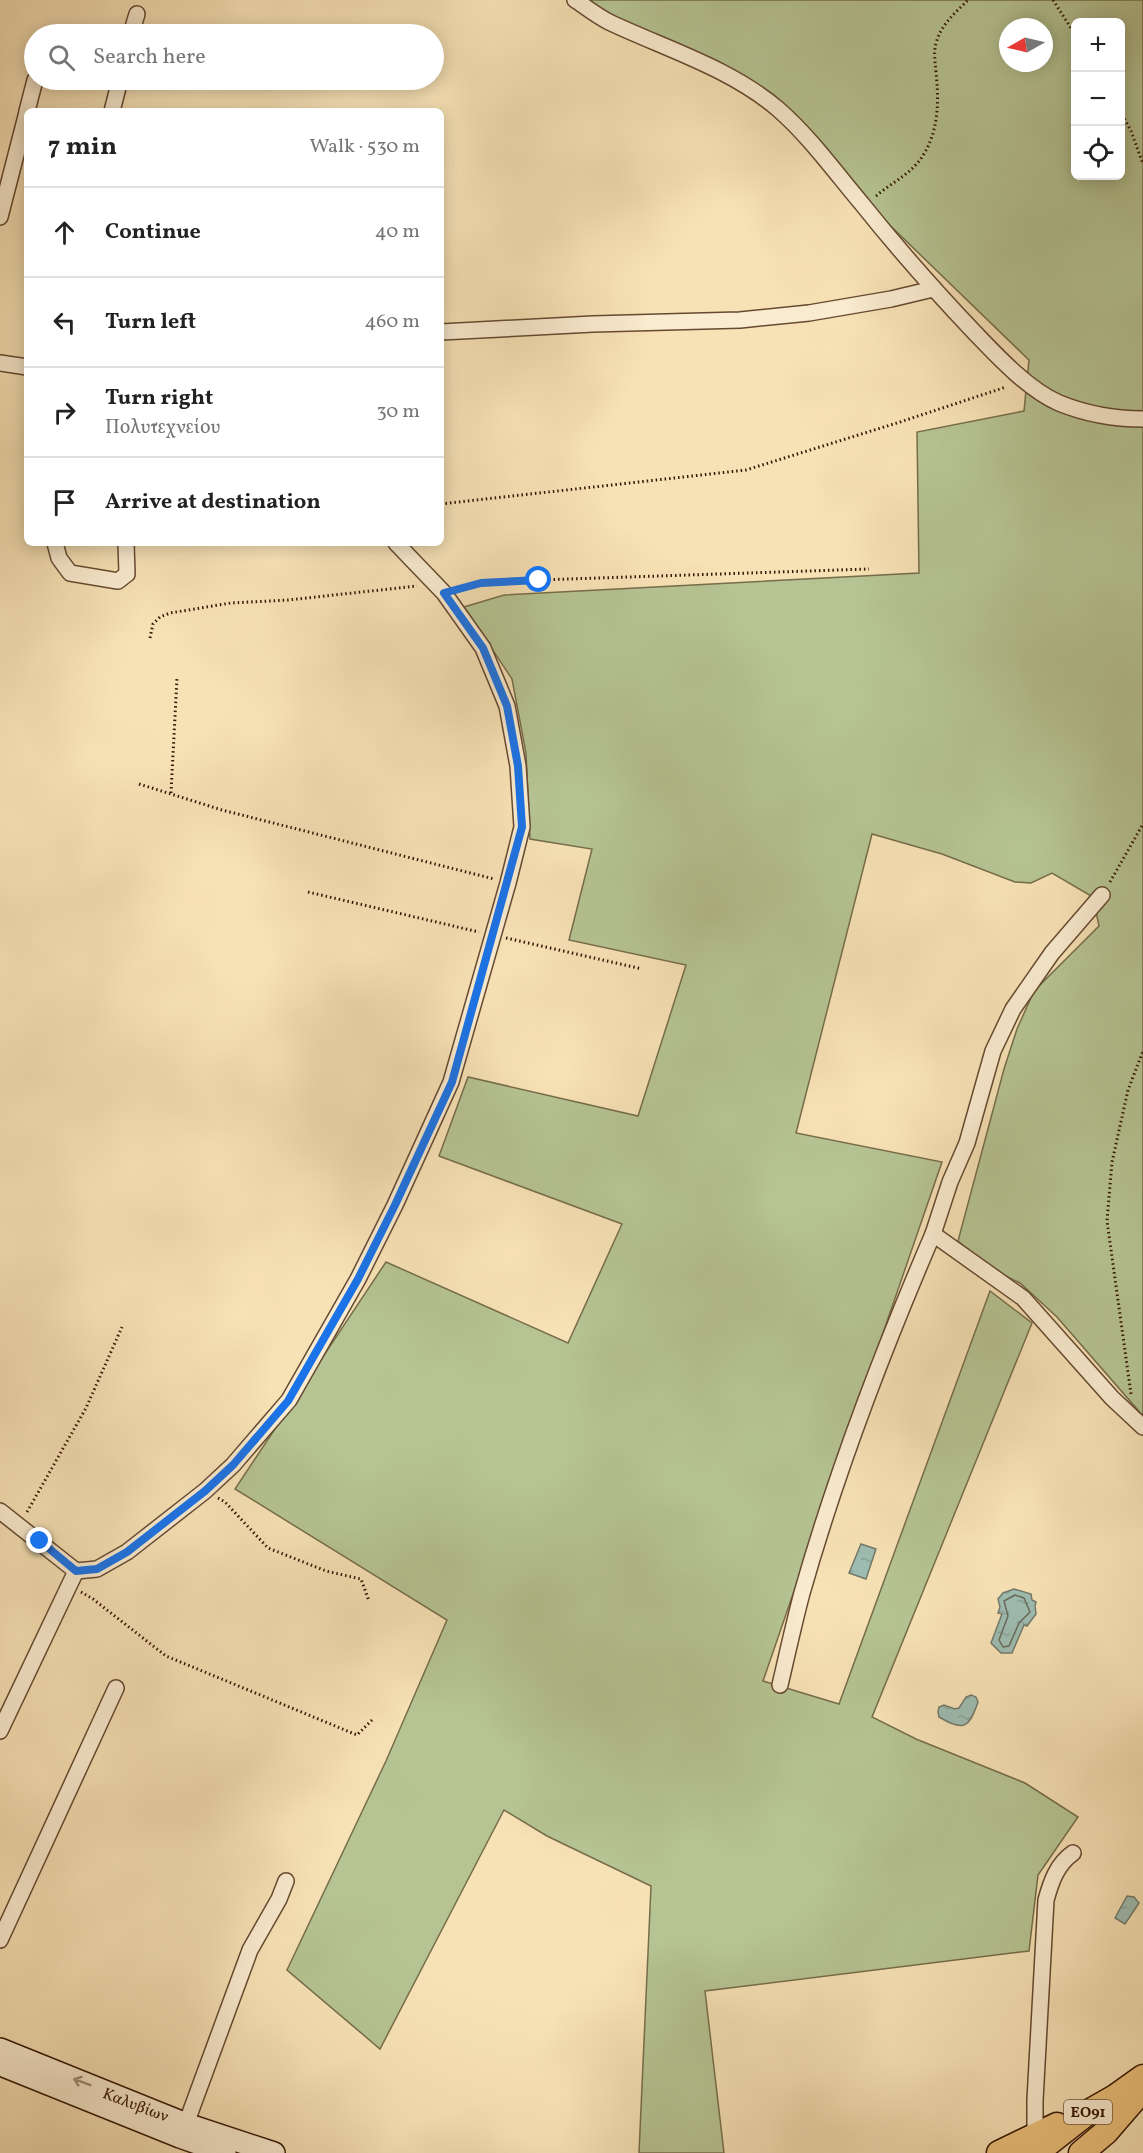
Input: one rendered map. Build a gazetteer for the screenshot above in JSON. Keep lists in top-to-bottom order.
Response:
{
  "streets": {
    "main road": ["Καλυβίων", "ΕΟ91"]
  },
  "north": "left",
  "page": {
    "map_buttons": ["+", "−"],
    "search": "Search here",
    "heading": ["7 min", "Walk · 530 m"],
    "list": [
      ["Continue", "40 m"],
      ["Turn left", "460 m"],
      ["Turn right", "Πολυτεχνείου", "30 m"],
      "Arrive at destination"
    ]
  }
}
